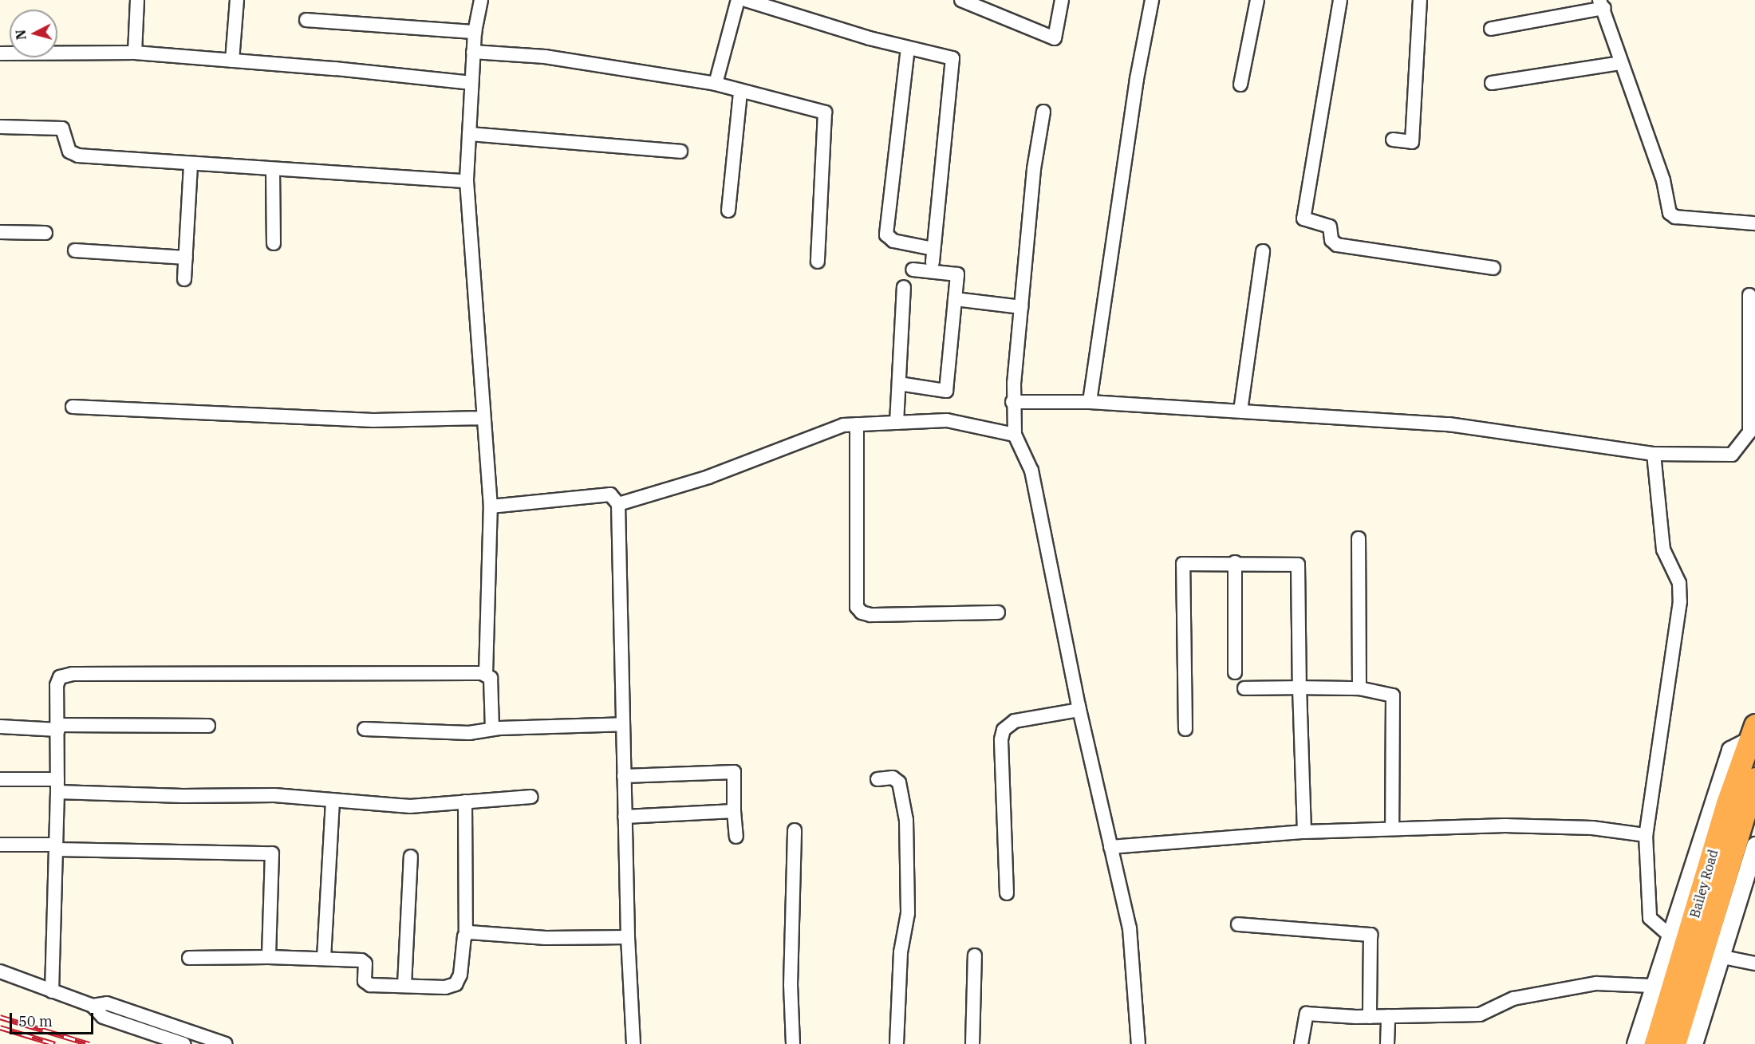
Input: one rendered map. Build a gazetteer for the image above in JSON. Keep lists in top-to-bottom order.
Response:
{
  "streets": {
    "highway": ["Bailey Road"]
  },
  "scale_bar": "50 m",
  "north": "left"
}
